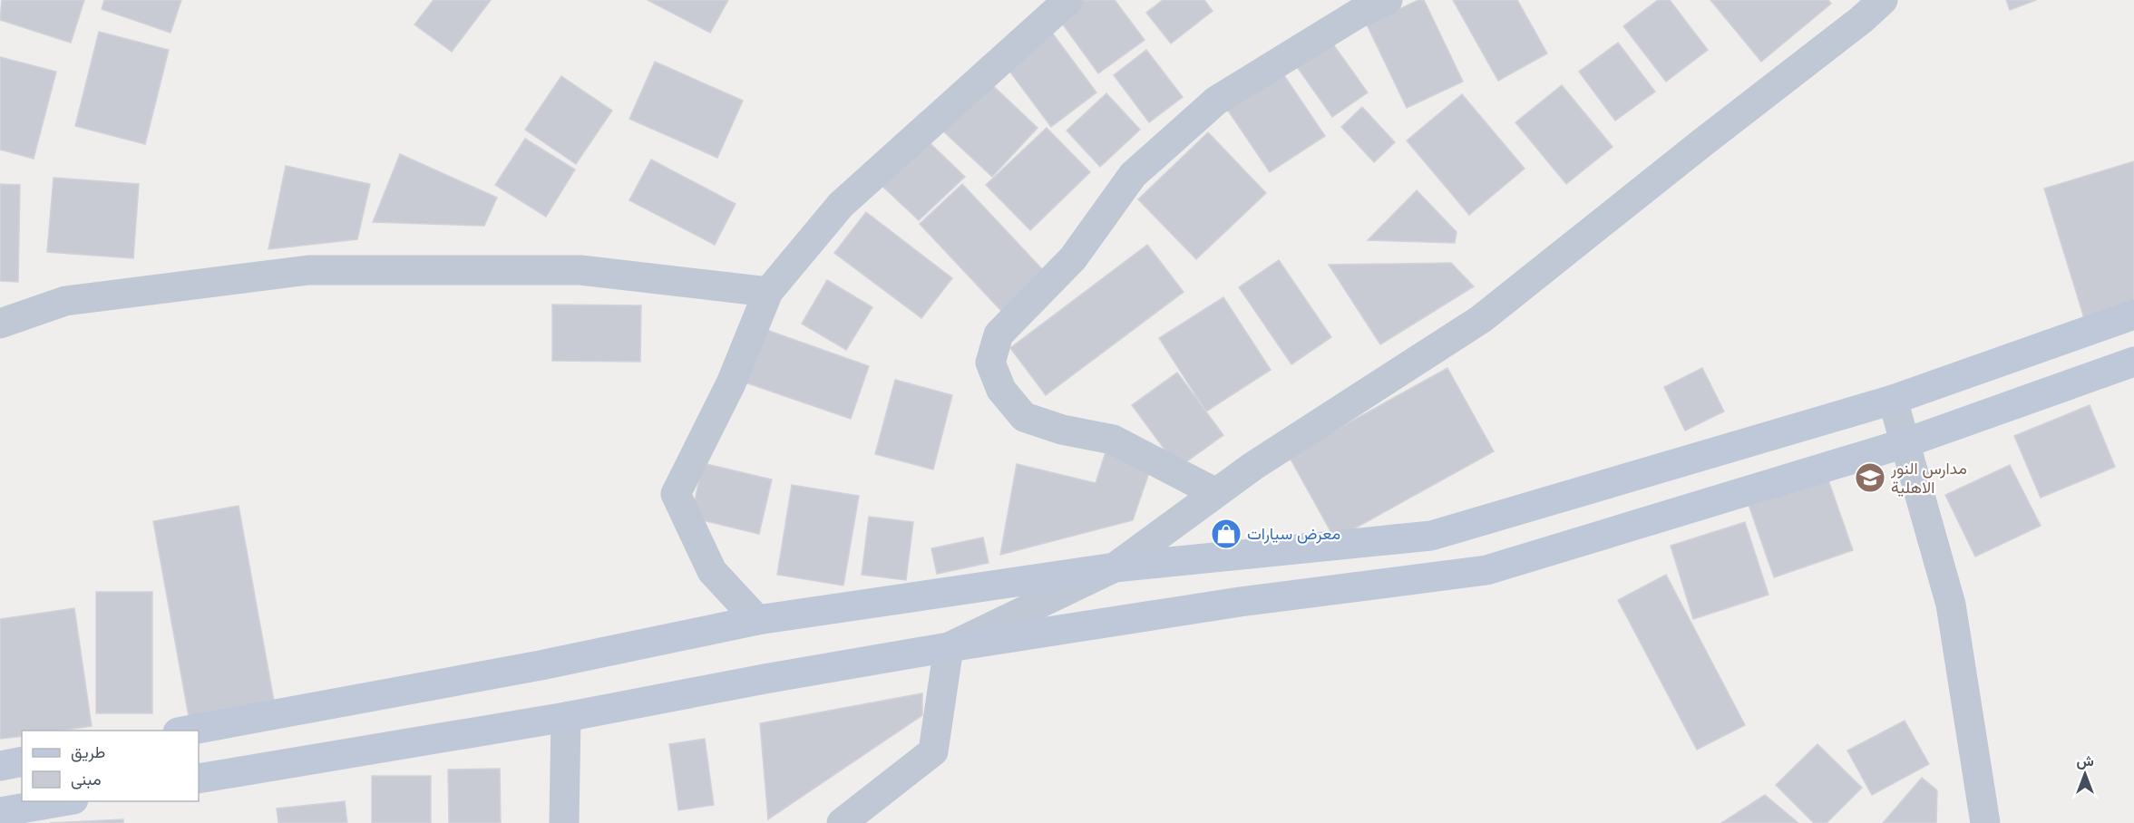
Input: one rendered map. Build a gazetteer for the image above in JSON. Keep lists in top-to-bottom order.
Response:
{
  "places": {
    "school or university": ["مدارس النور الاهلية"],
    "shop": ["معرض سيارات"]
  },
  "legend": ["طريق", "مبنى"],
  "north": "top"
}
